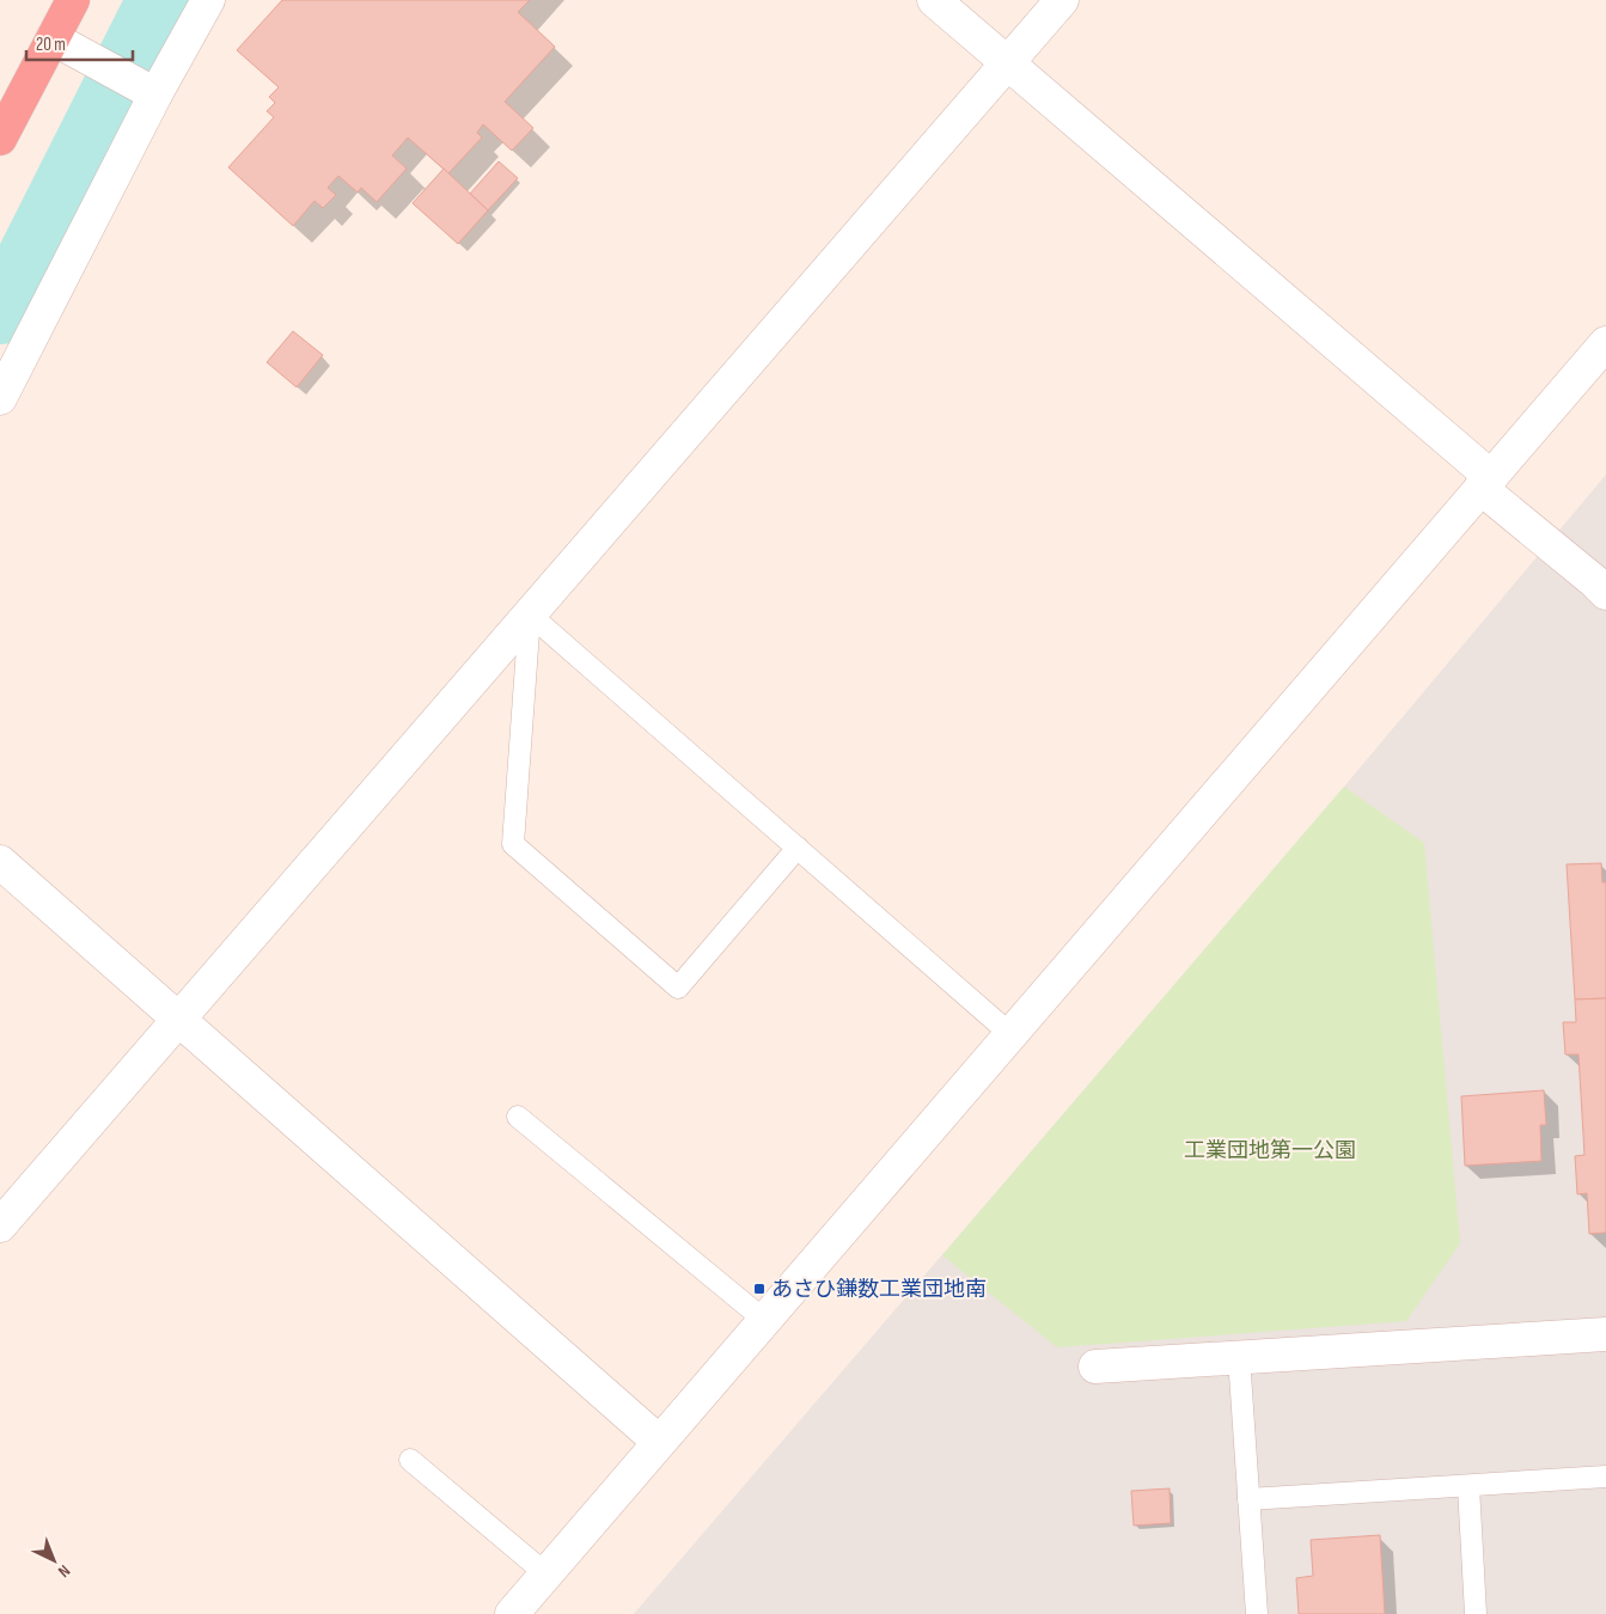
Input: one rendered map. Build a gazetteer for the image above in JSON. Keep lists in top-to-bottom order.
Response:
{
  "parks": ["工業団地第一公園"],
  "places": {
    "transit": ["あさひ鎌数工業団地南"]
  },
  "scale_bar": "20 m",
  "north": "bottom right"
}
